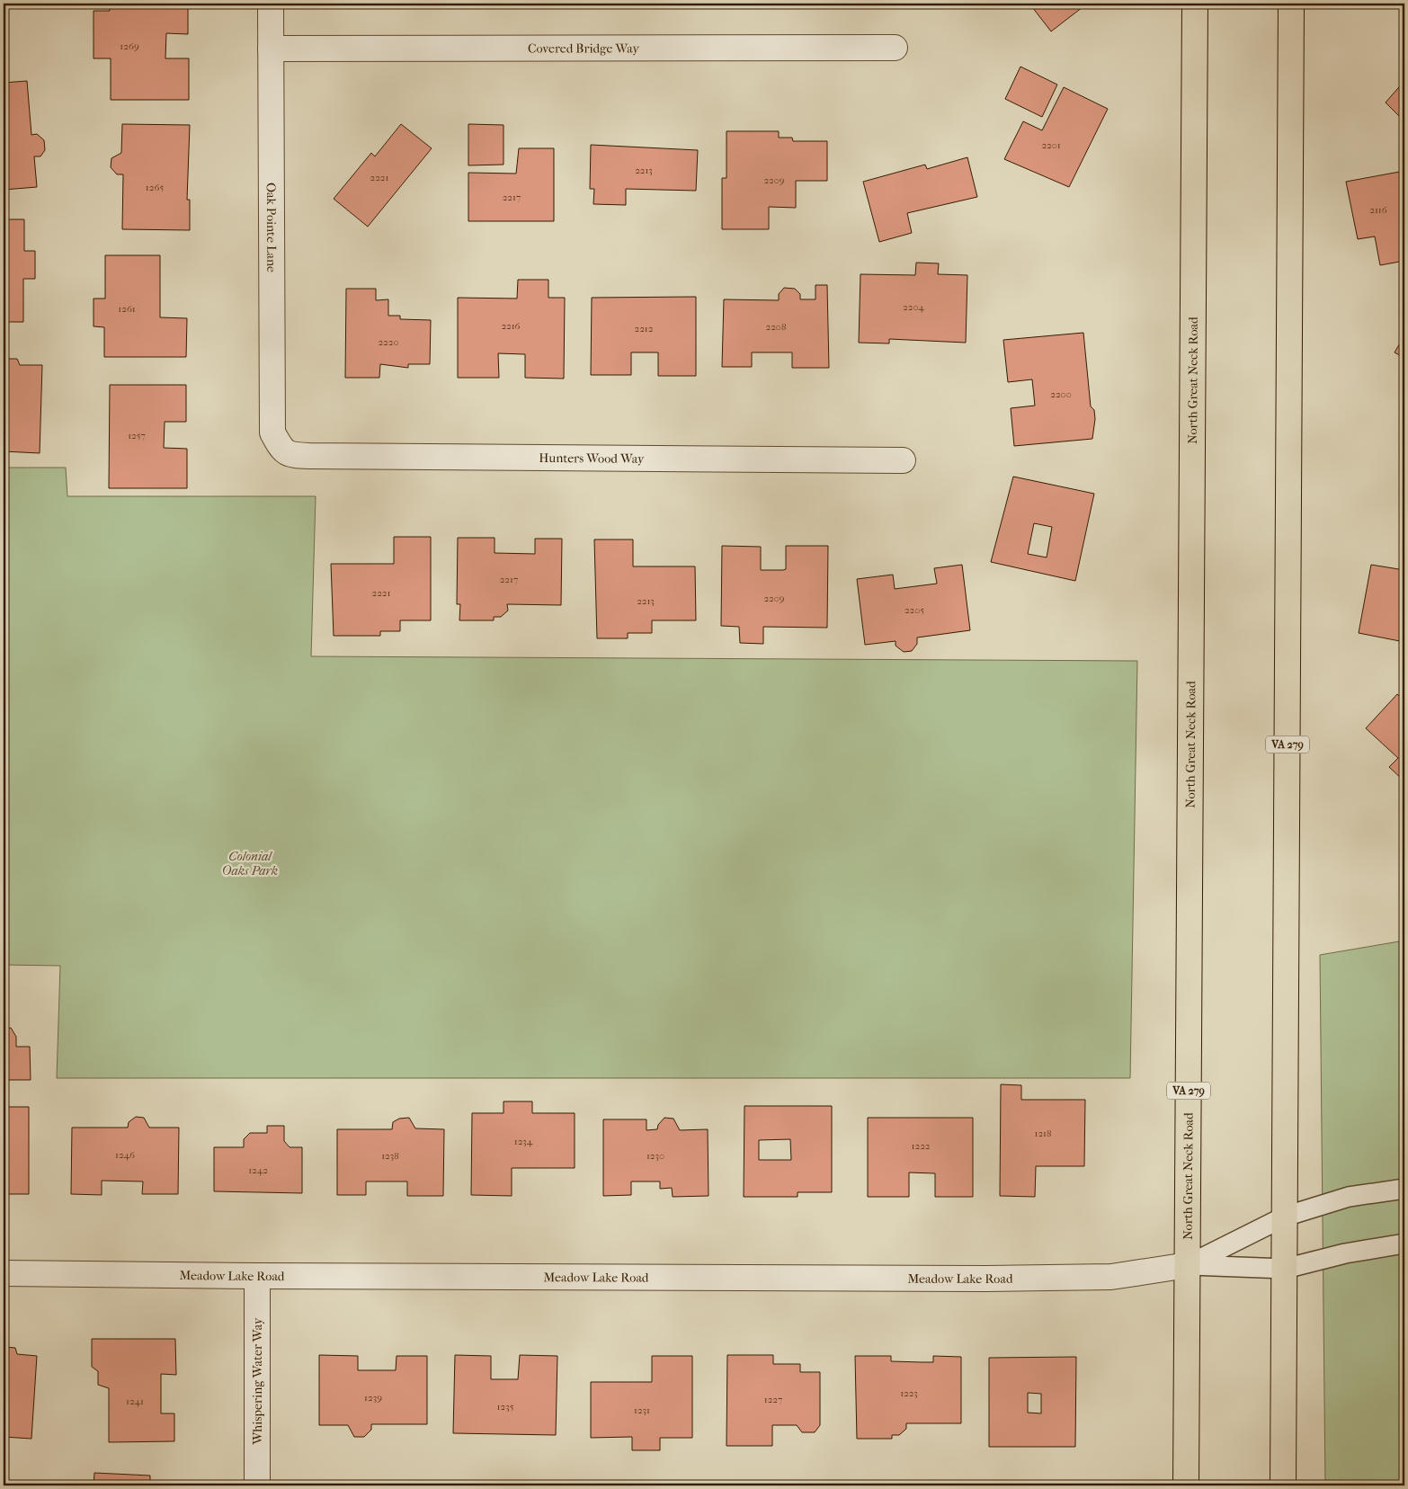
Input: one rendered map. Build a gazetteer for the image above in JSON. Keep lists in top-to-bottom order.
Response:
{
  "streets": {
    "main road": ["North Great Neck Road", "VA 279"],
    "street": [
      "Covered Bridge Way",
      "Oak Pointe Lane",
      "Hunters Wood Way",
      "Meadow Lake Road",
      "Whispering Water Way"
    ]
  },
  "crossings": [
    ["Covered Bridge Way", "Oak Pointe Lane"],
    ["Oak Pointe Lane", "Hunters Wood Way"],
    ["North Great Neck Road", "Meadow Lake Road"],
    ["Meadow Lake Road", "Whispering Water Way"]
  ],
  "parks": ["Colonial Oaks Park"],
  "house_numbers": [
    "1269",
    "2201",
    "2213",
    "2221",
    "2209",
    "1265",
    "2217",
    "2116",
    "2204",
    "1261",
    "2216",
    "2208",
    "2212",
    "2220",
    "2200",
    "1257",
    "2217",
    "2221",
    "2209",
    "2213",
    "2205",
    "1218",
    "1234",
    "1222",
    "1246",
    "1238",
    "1230",
    "1242",
    "1223",
    "1239",
    "1227",
    "1241",
    "1235",
    "1231"
  ]
}
